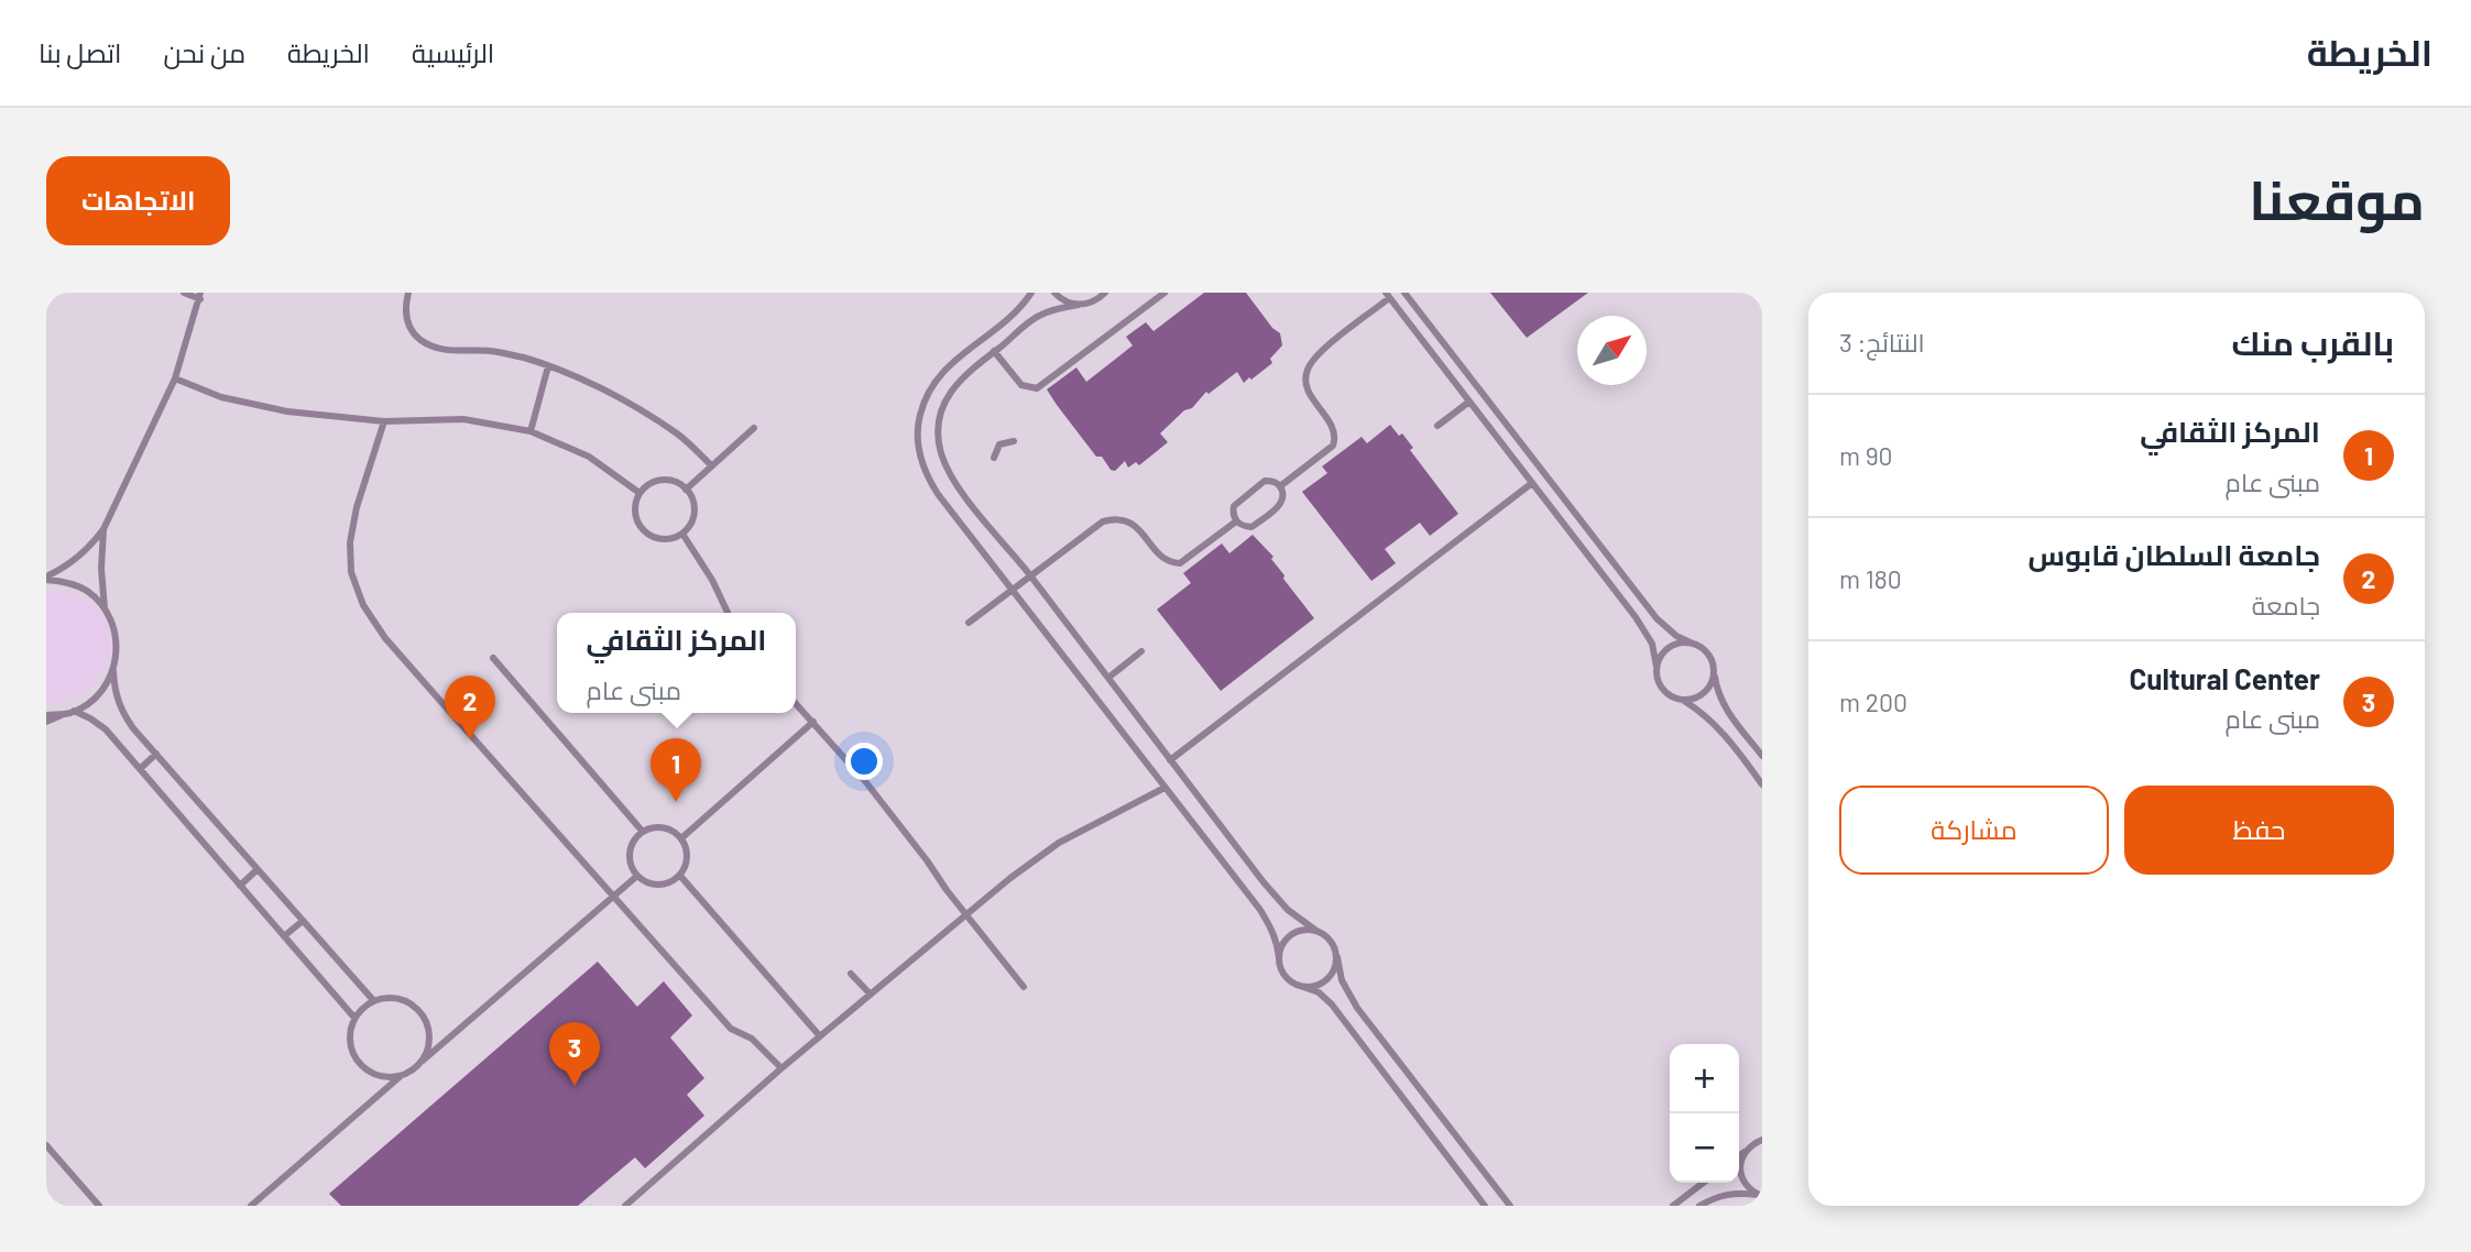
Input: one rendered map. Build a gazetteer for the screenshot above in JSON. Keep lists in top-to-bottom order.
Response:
{
  "north": "top right",
  "page": {
    "header": "الخريطة",
    "nav": [
      "الرئيسية",
      "الخريطة",
      "من نحن",
      "اتصل بنا"
    ],
    "title": "موقعنا",
    "buttons": [
      "الاتجاهات",
      ["حفظ", "مشاركة"]
    ],
    "heading": ["بالقرب منك", "النتائج: 3"],
    "list": [
      {
        "mark": "1",
        "name": "المركز الثقافي",
        "note": "مبنى عام",
        "value": "90 m"
      },
      {
        "mark": "2",
        "name": "جامعة السلطان قابوس",
        "note": "جامعة",
        "value": "180 m"
      },
      {
        "mark": "3",
        "name": "Cultural Center",
        "note": "مبنى عام",
        "value": "200 m"
      }
    ],
    "popup": ["المركز الثقافي", "مبنى عام"],
    "pins": ["2", "1", "3"],
    "map_buttons": ["+", "−"]
  }
}
